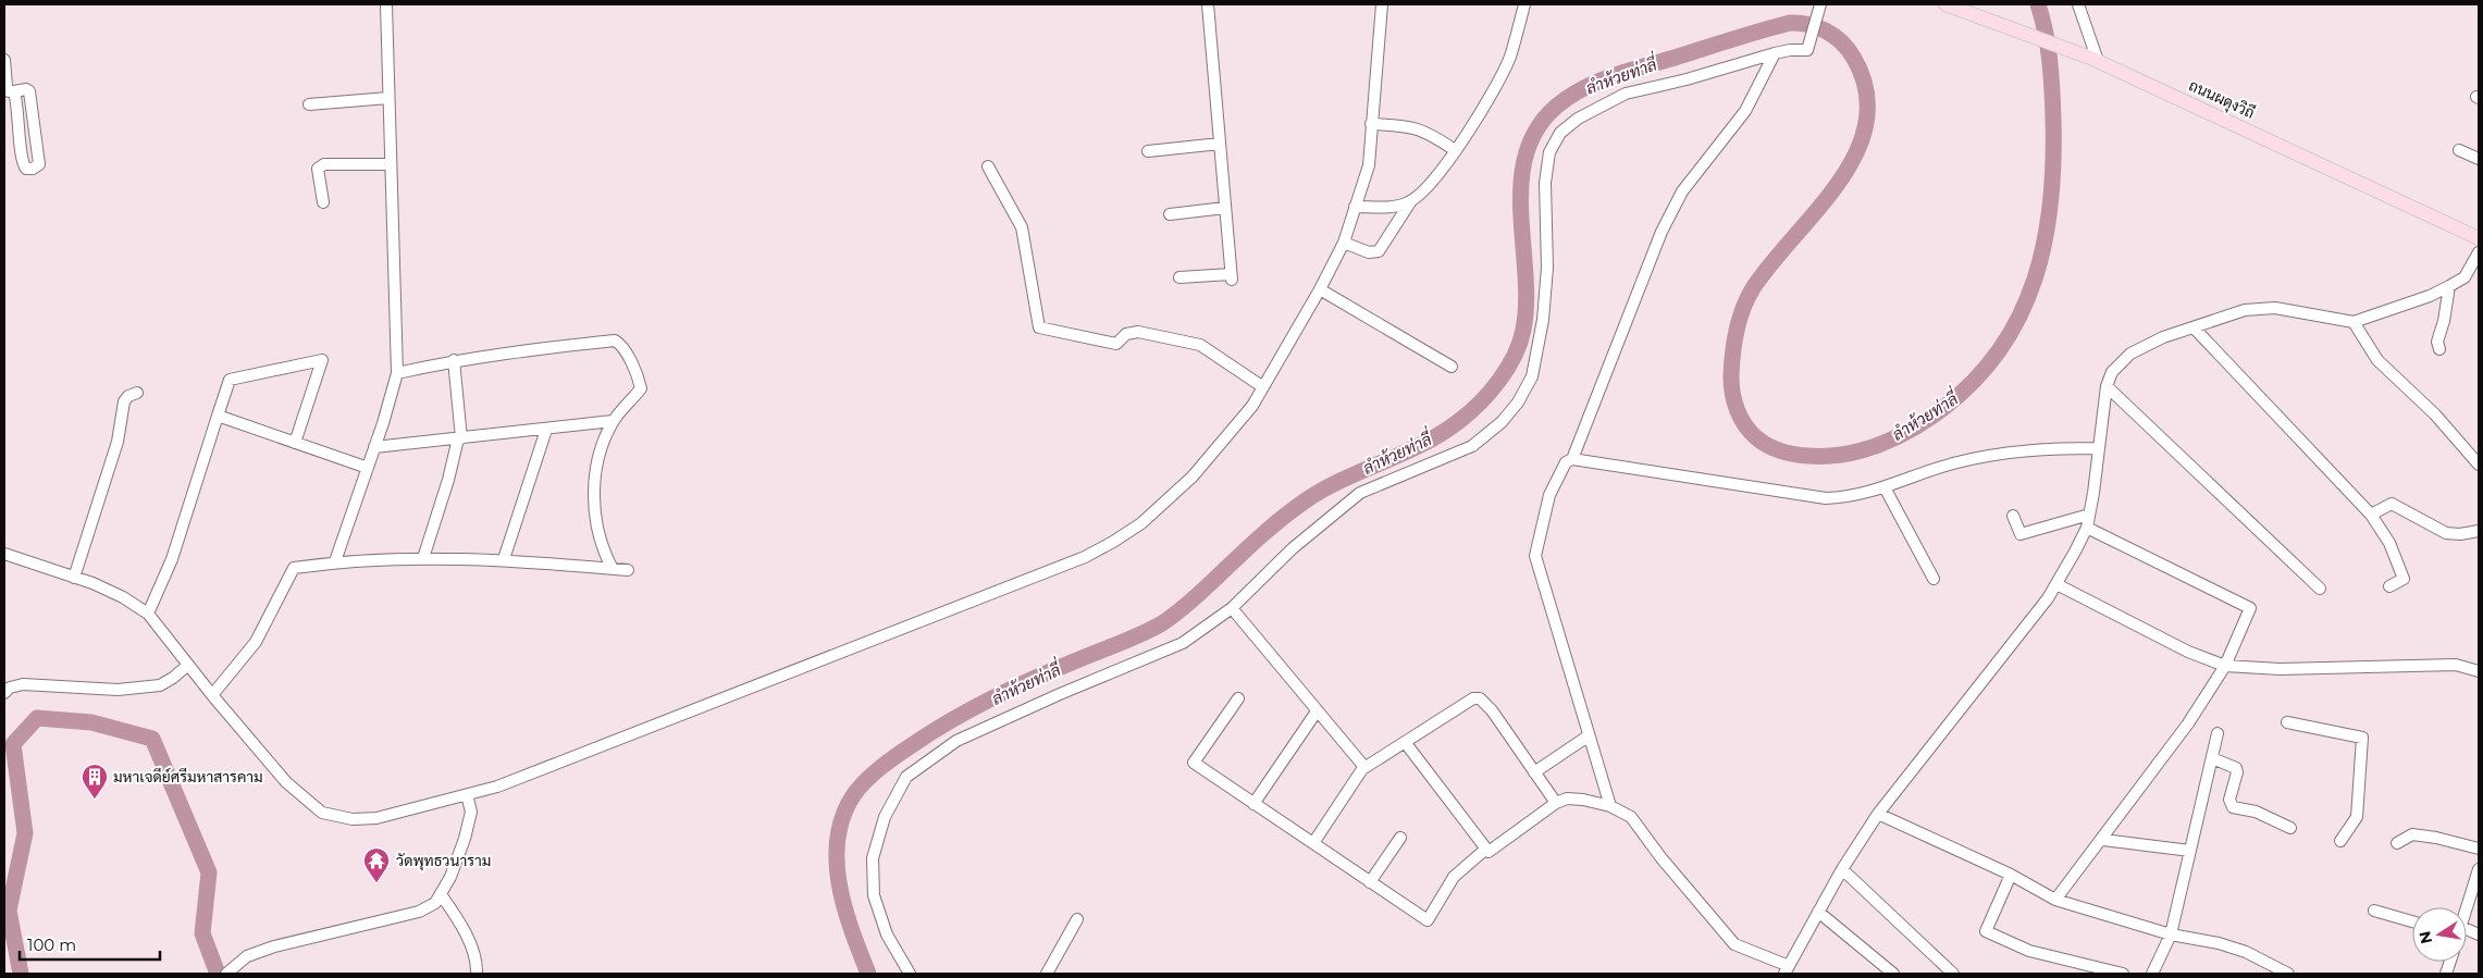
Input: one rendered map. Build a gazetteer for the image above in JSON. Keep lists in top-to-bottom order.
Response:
{
  "streets": {
    "main road": ["ถนนผดุงวิถี"]
  },
  "water": ["ลำห้วยท่าลี่"],
  "places": {
    "building": ["มหาเจดีย์ศรีมหาสารคาม"],
    "temple": ["วัดพุทธวนาราม"]
  },
  "scale_bar": "100 m",
  "north": "left"
}
